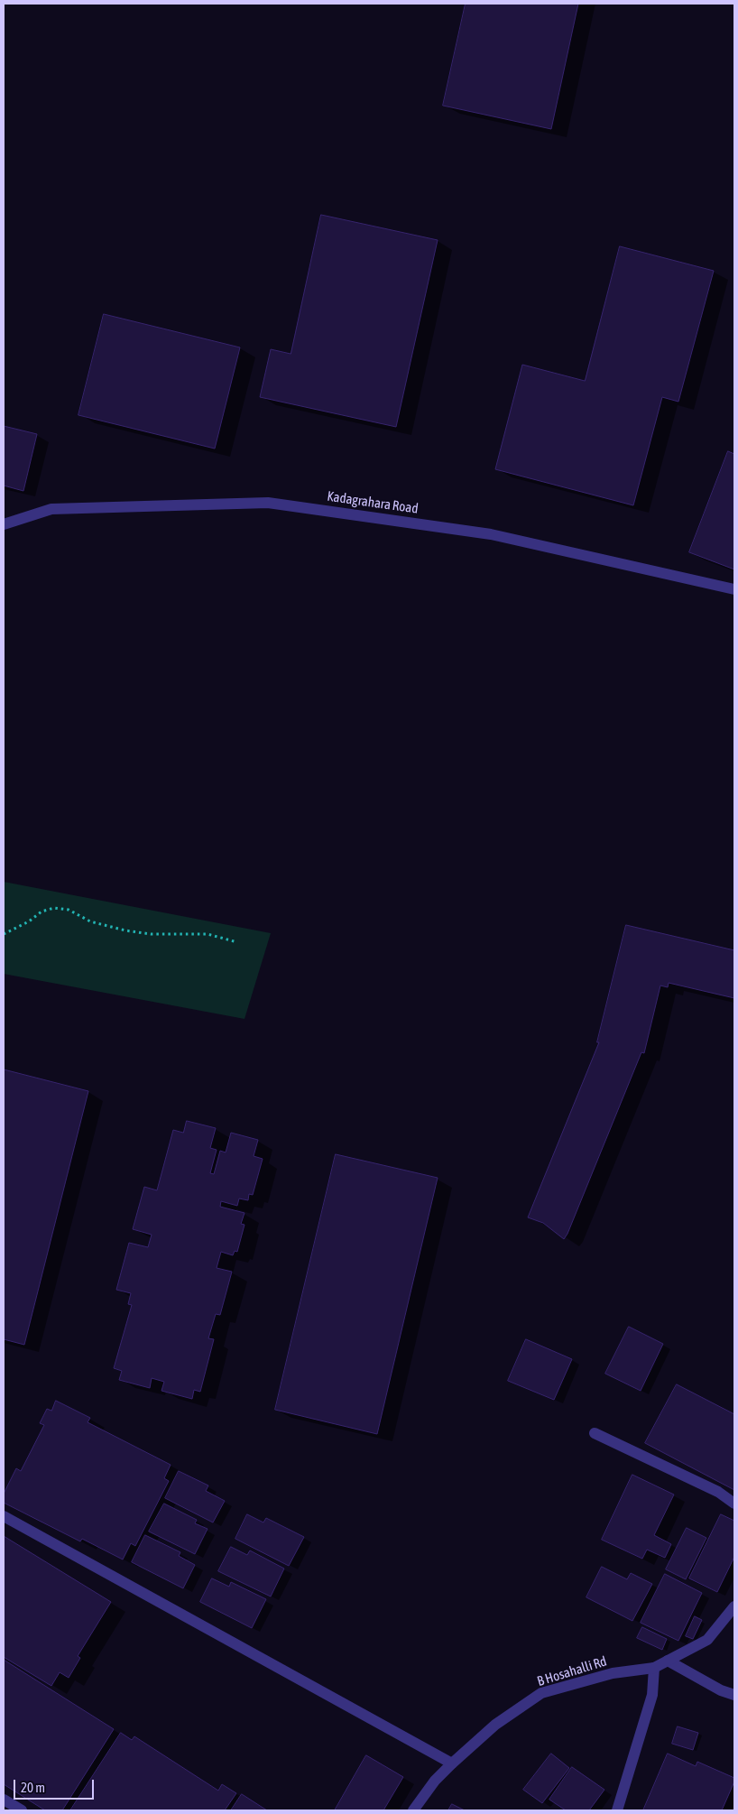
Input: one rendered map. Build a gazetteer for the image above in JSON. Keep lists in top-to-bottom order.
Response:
{
  "streets": {
    "street": ["Kadagrahara Road", "B Hosahalli Rd"]
  },
  "scale_bar": "20 m"
}
